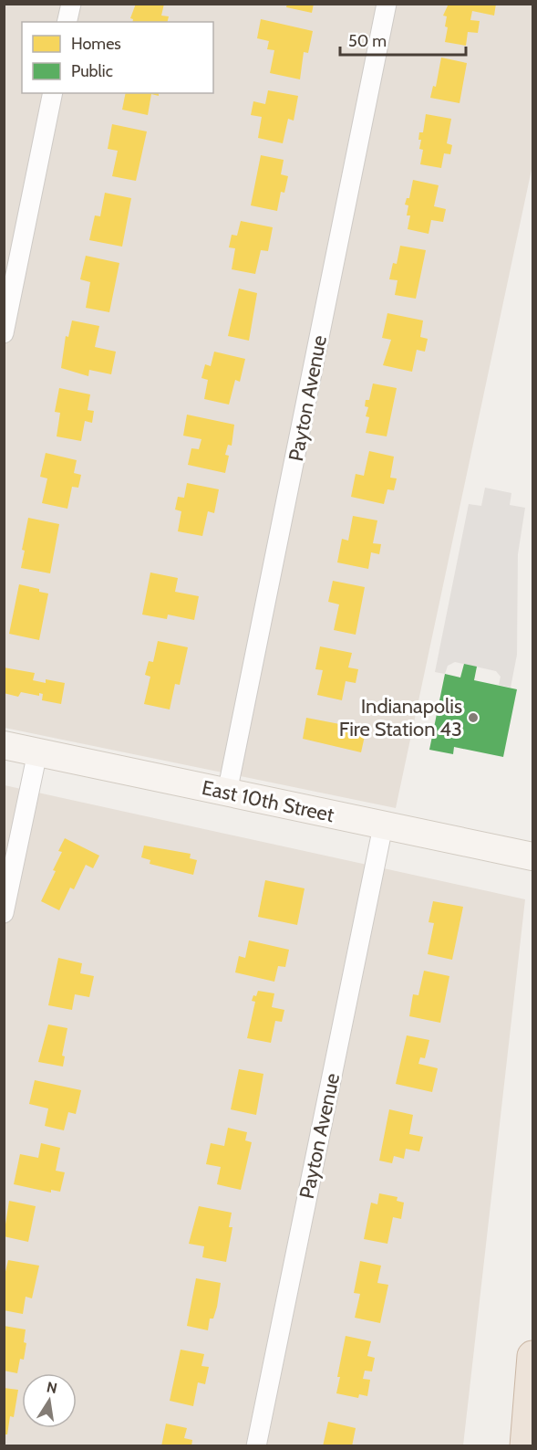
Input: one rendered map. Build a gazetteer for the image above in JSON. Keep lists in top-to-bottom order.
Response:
{
  "streets": {
    "main road": ["East 10th Street"],
    "street": ["Payton Avenue"]
  },
  "crossings": [
    ["Payton Avenue", "East 10th Street"]
  ],
  "places": ["Indianapolis Fire Station 43"],
  "legend": ["Homes", "Public"],
  "scale_bar": "50 m",
  "north": "top"
}
